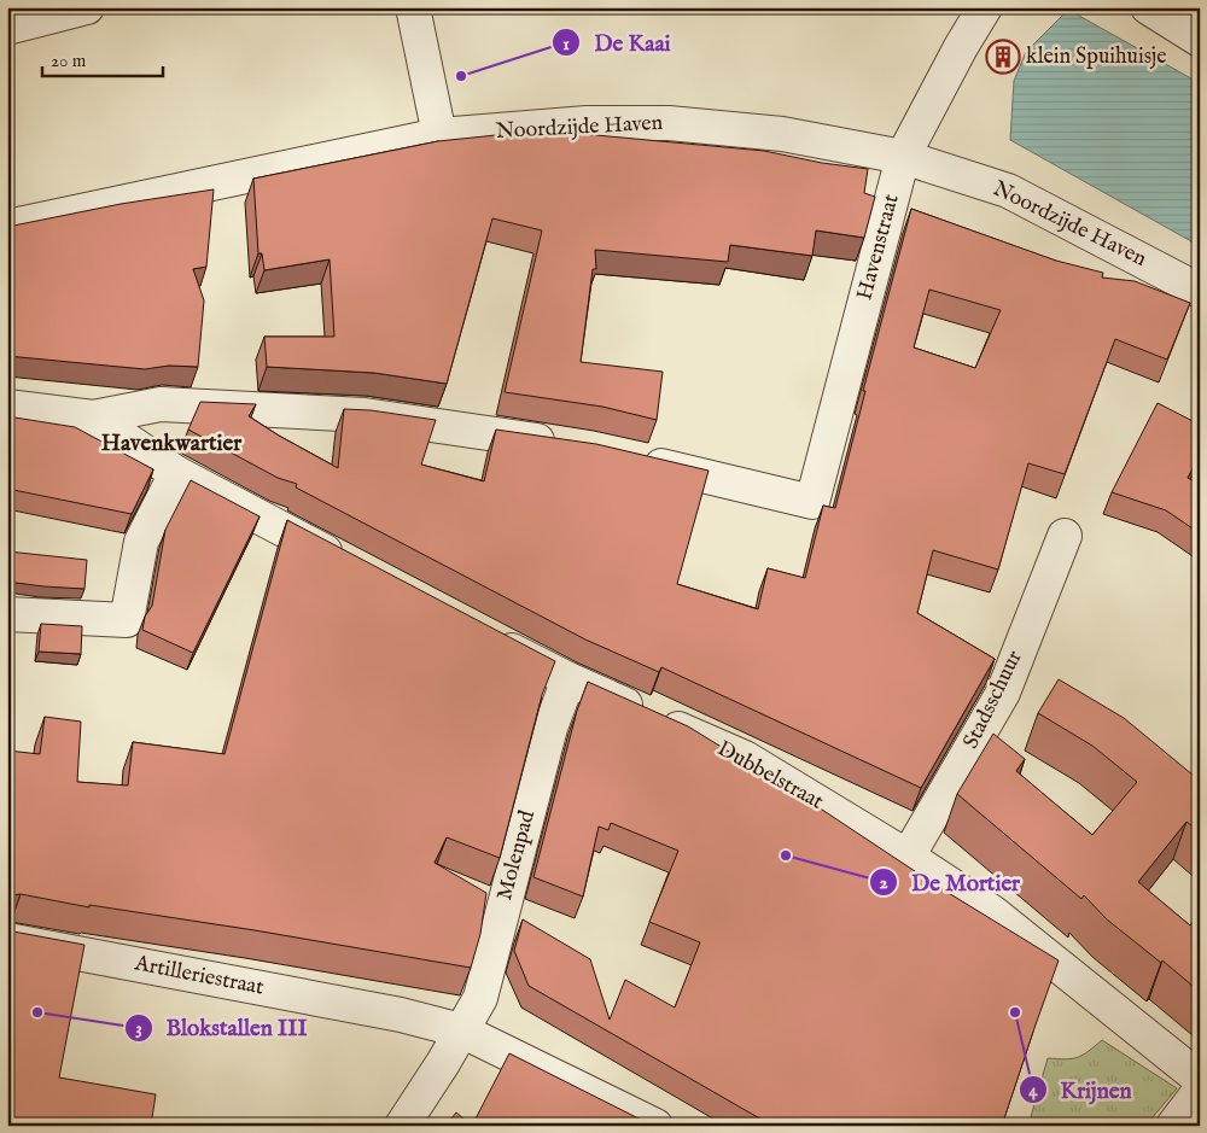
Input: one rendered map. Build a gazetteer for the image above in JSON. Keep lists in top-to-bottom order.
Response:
{
  "streets": {
    "street": [
      "Noordzijde Haven",
      "Havenstraat",
      "Stadsschuur",
      "Dubbelstraat",
      "Molenpad",
      "Artilleriestraat"
    ]
  },
  "crossings": [
    ["Noordzijde Haven", "Havenstraat"],
    ["Stadsschuur", "Dubbelstraat"],
    ["Dubbelstraat", "Molenpad"],
    ["Molenpad", "Artilleriestraat"]
  ],
  "districts": ["Havenkwartier"],
  "places": {
    "building": ["klein Spuihuisje"],
    "other": [
      "De Kaai",
      "De Mortier",
      "Blokstallen III",
      "Krijnen"
    ]
  },
  "scale_bar": "20 m"
}
